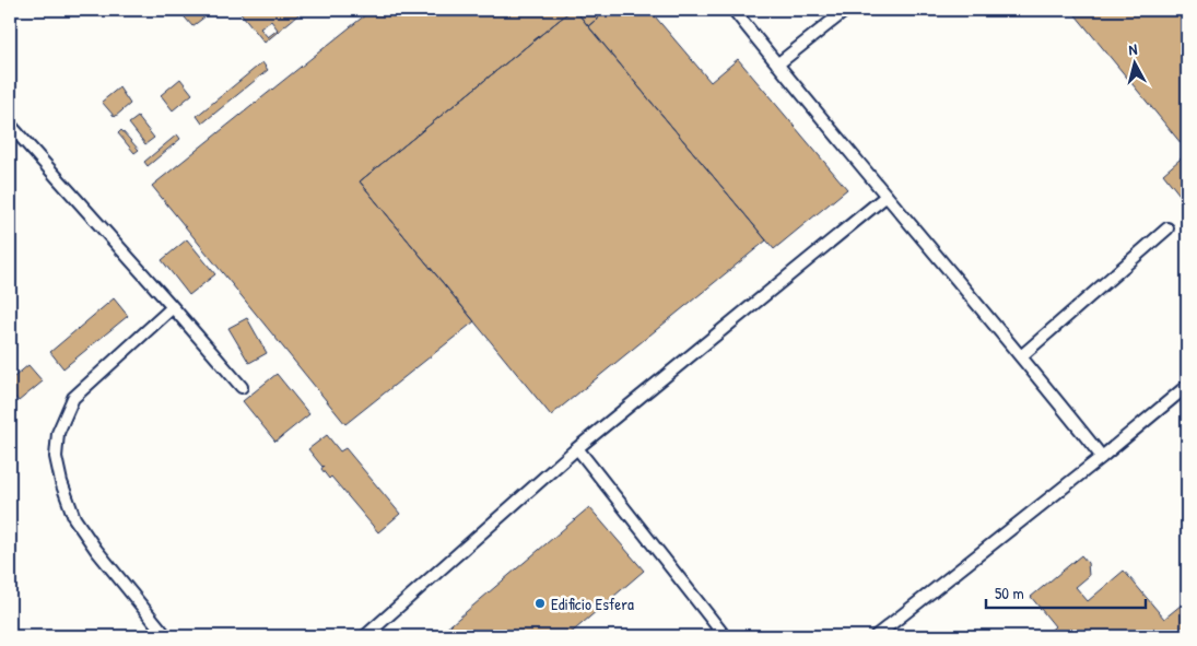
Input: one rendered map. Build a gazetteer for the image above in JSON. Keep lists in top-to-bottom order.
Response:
{
  "places": ["Edificio Esfera"],
  "scale_bar": "50 m",
  "north": "top"
}
